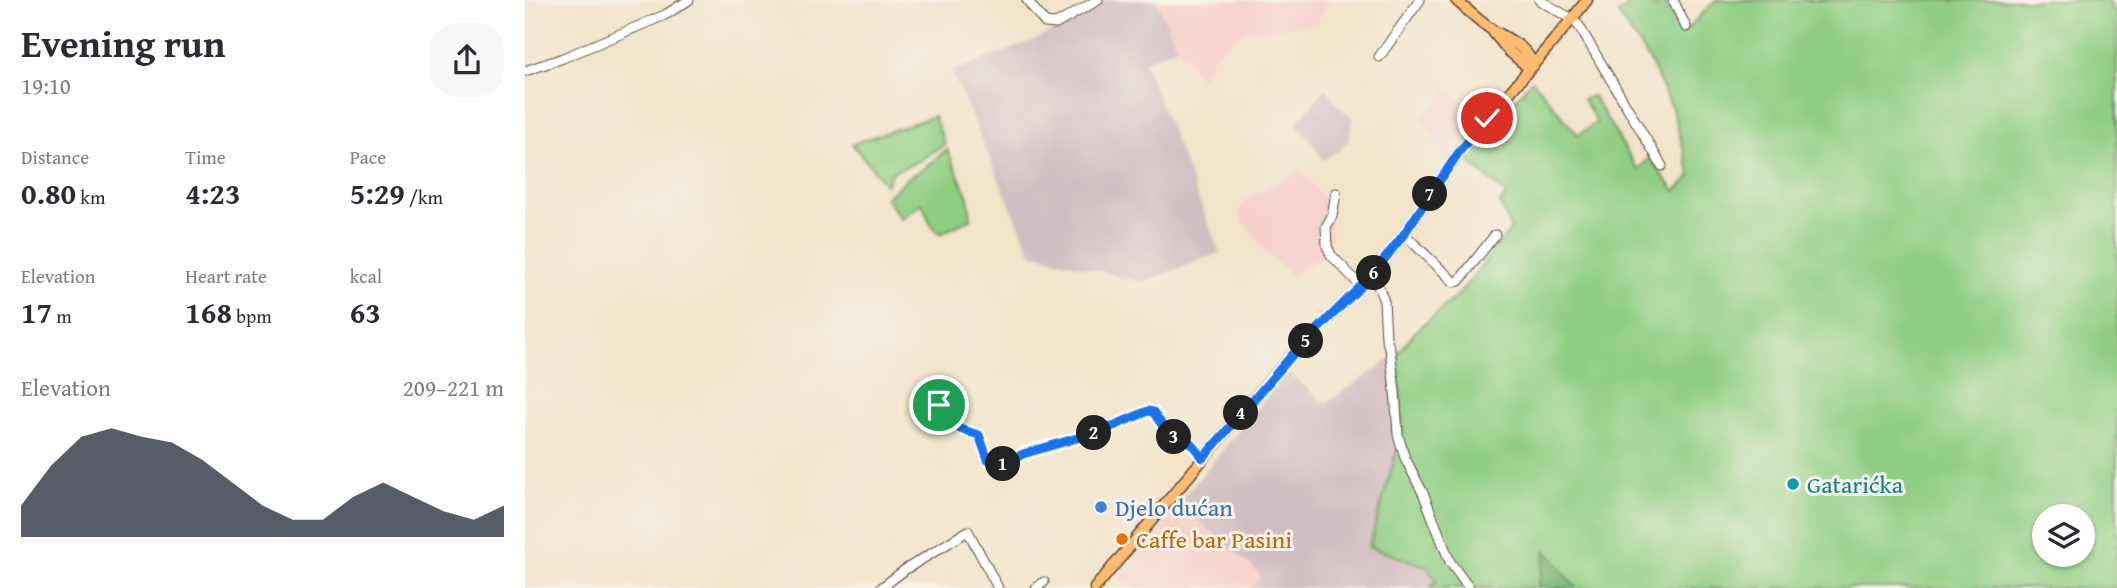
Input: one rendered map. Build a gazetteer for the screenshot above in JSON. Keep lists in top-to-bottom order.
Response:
{
  "places": ["Gatarićka", "Djelo dućan", "Caffe bar Pasini"],
  "page": {
    "heading": ["Evening run", "19:10"],
    "stats": [
      ["Distance", "0.80 km"],
      ["Time", "4:23"],
      ["Pace", "5:29 /km"],
      ["Elevation", "17 m"],
      ["Heart rate", "168 bpm"],
      ["kcal", "63"]
    ],
    "pins": [
      "7",
      "6",
      "5",
      "4",
      "2",
      "3",
      "1"
    ],
    "chart": ["Elevation", "209–221 m"]
  }
}
